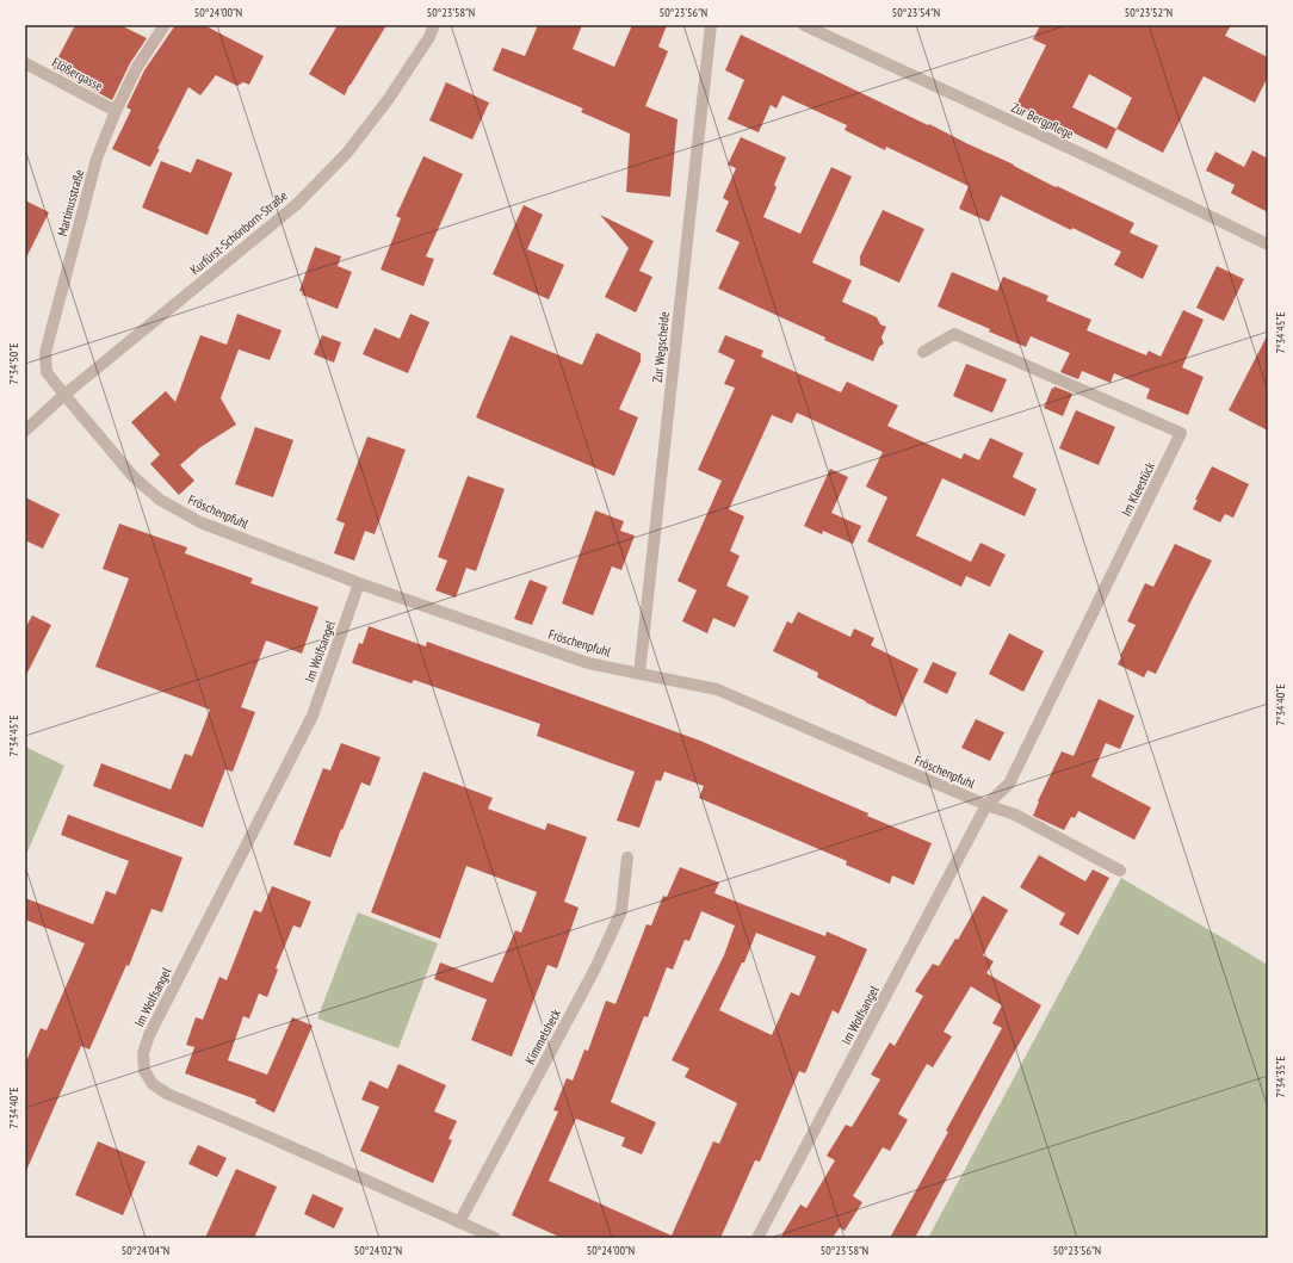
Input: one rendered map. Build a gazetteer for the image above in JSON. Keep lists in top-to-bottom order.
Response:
{
  "streets": {
    "street": [
      "Flößergasse",
      "Zur Bergpflege",
      "Martinusstraße",
      "Kurfürst-Schönborn-Straße",
      "Zur Wegscheide",
      "Im Kleestück",
      "Fröschenpfuhl",
      "Im Wolfsangel",
      "Kimmelsheck"
    ]
  },
  "crossings": [
    ["Flößergasse", "Martinusstraße"],
    ["Martinusstraße", "Kurfürst-Schönborn-Straße"],
    ["Martinusstraße", "Fröschenpfuhl"],
    ["Kurfürst-Schönborn-Straße", "Fröschenpfuhl"],
    ["Zur Wegscheide", "Fröschenpfuhl"],
    ["Im Kleestück", "Fröschenpfuhl"],
    ["Im Kleestück", "Im Wolfsangel"],
    ["Fröschenpfuhl", "Im Wolfsangel"],
    ["Im Wolfsangel", "Kimmelsheck"]
  ],
  "coordinates": [
    "50°24'00\"N",
    "50°23'58\"N",
    "50°23'56\"N",
    "50°23'54\"N",
    "50°23'52\"N",
    "7°34'45\"E",
    "7°34'50\"E",
    "7°34'40\"E",
    "7°34'35\"E",
    "50°24'04\"N",
    "50°24'02\"N"
  ]
}
